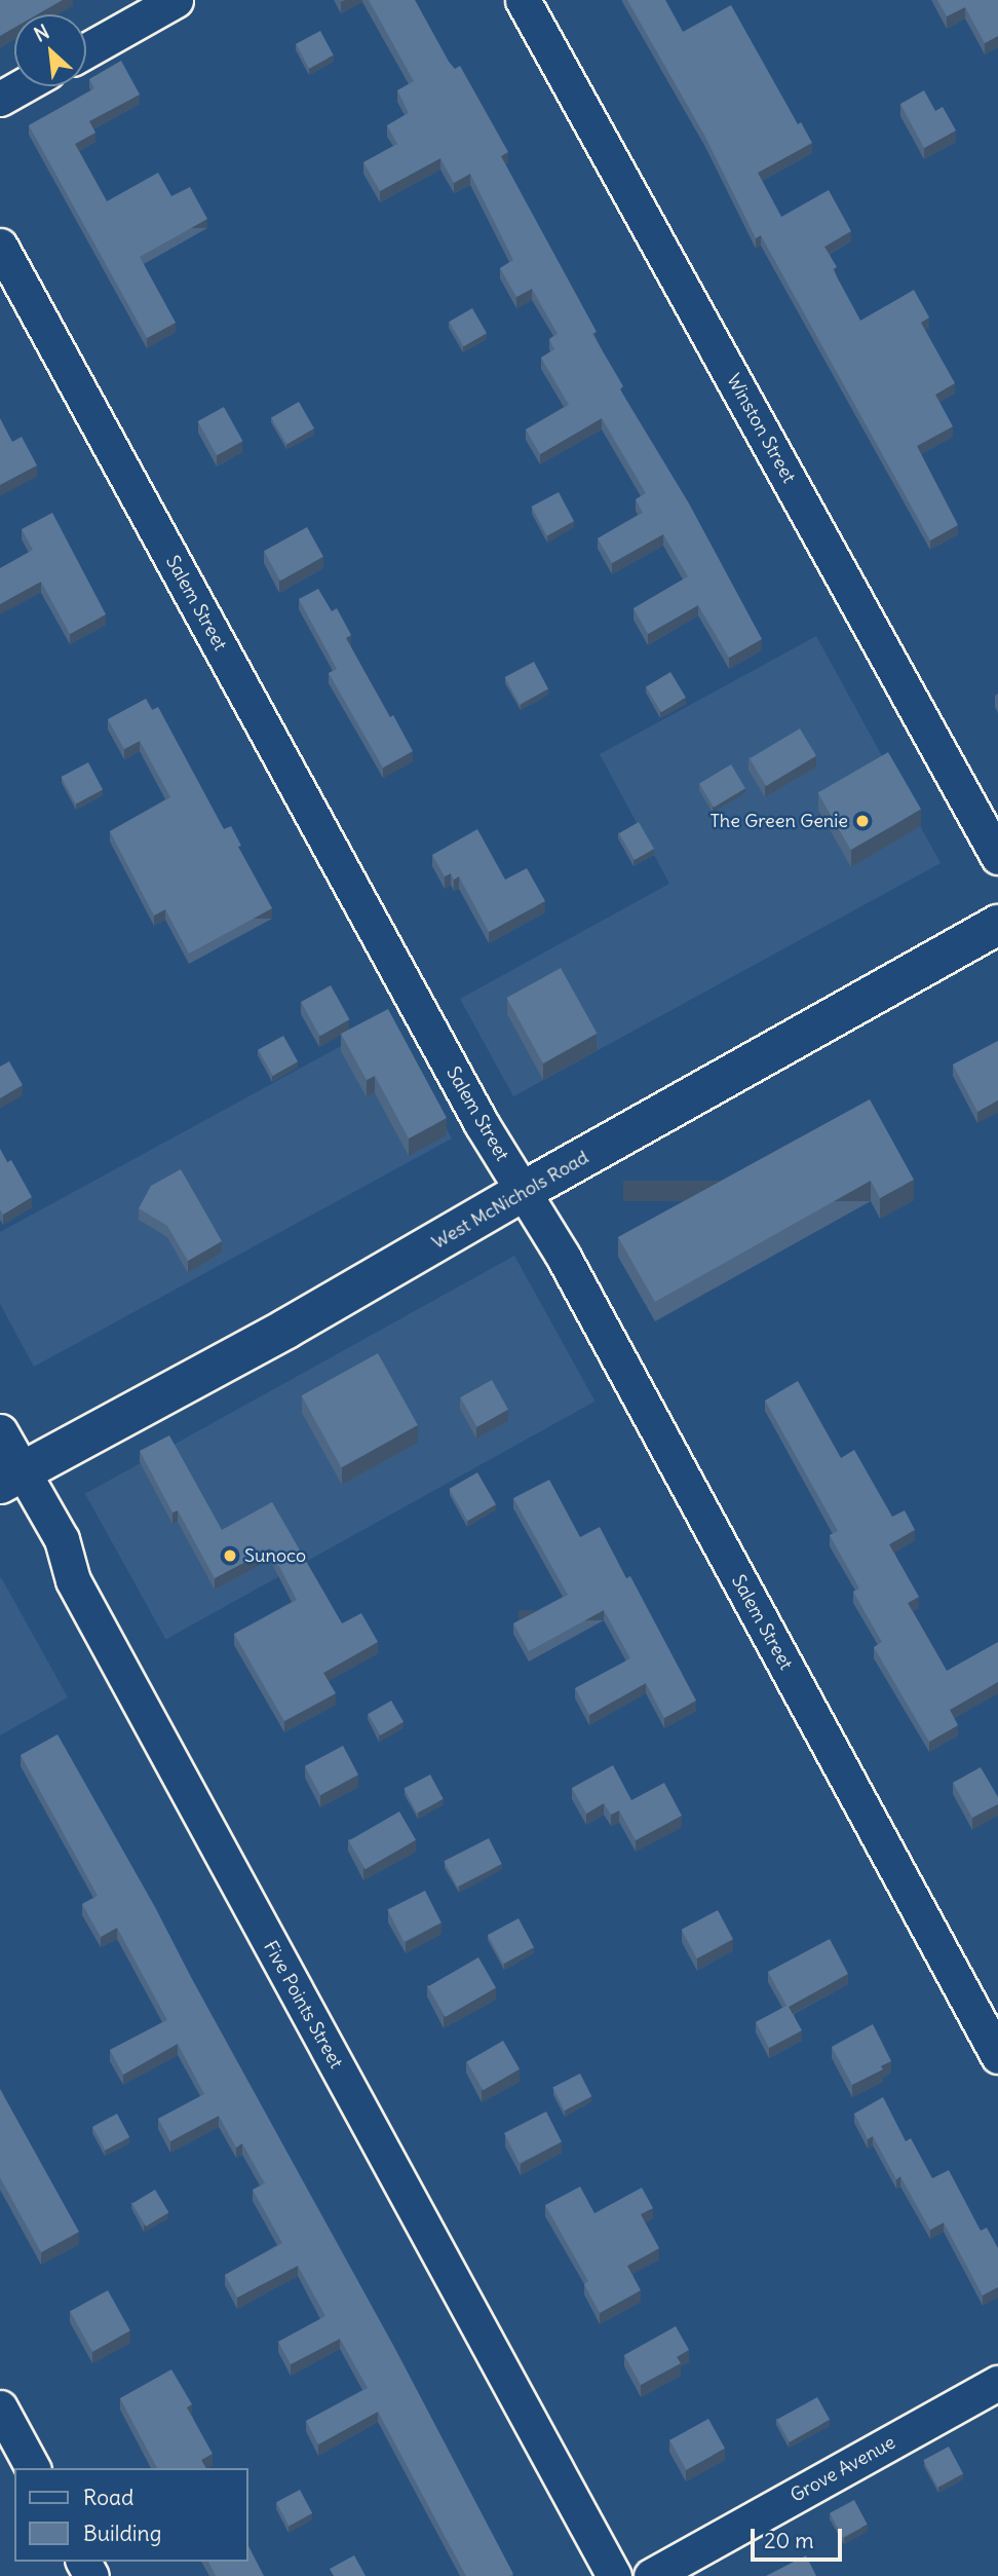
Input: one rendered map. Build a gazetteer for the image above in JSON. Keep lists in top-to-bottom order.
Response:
{
  "streets": {
    "main road": ["West McNichols Road"],
    "street": [
      "Winston Street",
      "Salem Street",
      "Five Points Street",
      "Grove Avenue"
    ]
  },
  "crossings": [
    ["Salem Street", "West McNichols Road"],
    ["West McNichols Road", "Five Points Street"]
  ],
  "places": ["The Green Genie", "Sunoco"],
  "legend": ["Road", "Building"],
  "scale_bar": "20 m",
  "north": "top left"
}
